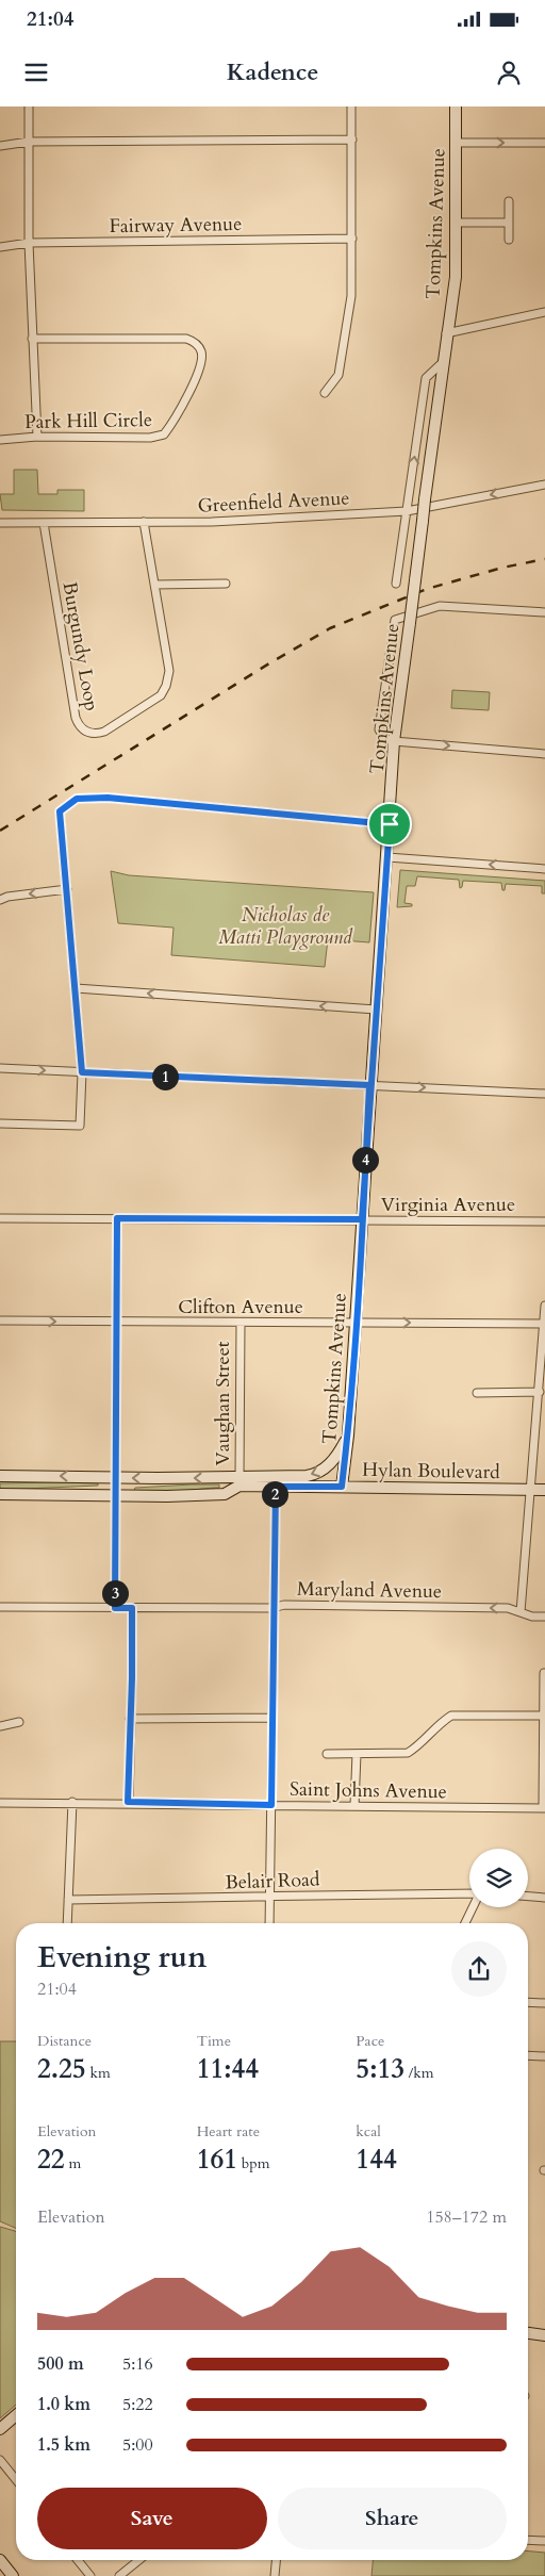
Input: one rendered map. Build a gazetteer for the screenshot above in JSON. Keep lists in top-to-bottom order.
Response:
{
  "streets": {
    "street": [
      "Tompkins Avenue",
      "Fairway Avenue",
      "Park Hill Circle",
      "Greenfield Avenue",
      "Burgundy Loop",
      "Virginia Avenue",
      "Clifton Avenue",
      "Vaughan Street",
      "Hylan Boulevard",
      "Maryland Avenue",
      "Saint Johns Avenue",
      "Belair Road"
    ]
  },
  "crossings": [
    ["Tompkins Avenue", "Virginia Avenue"],
    ["Tompkins Avenue", "Clifton Avenue"],
    ["Tompkins Avenue", "Hylan Boulevard"],
    ["Greenfield Avenue", "Burgundy Loop"],
    ["Clifton Avenue", "Vaughan Street"],
    ["Vaughan Street", "Hylan Boulevard"]
  ],
  "one_way": ["Clifton Avenue", "Maryland Avenue"],
  "parks": ["Nicholas de Matti Playground"],
  "page": {
    "status": "21:04",
    "header": "Kadence",
    "pins": [
      "1",
      "4",
      "2",
      "3"
    ],
    "heading": ["Evening run", "21:04"],
    "stats": [
      ["Distance", "2.25 km"],
      ["Time", "11:44"],
      ["Pace", "5:13 /km"],
      ["Elevation", "22 m"],
      ["Heart rate", "161 bpm"],
      ["kcal", "144"]
    ],
    "chart": ["Elevation", "158–172 m"],
    "list": [
      {
        "name": "500 m",
        "note": "5:16"
      },
      {
        "name": "1.0 km",
        "note": "5:22"
      },
      {
        "name": "1.5 km",
        "note": "5:00"
      }
    ],
    "buttons": ["Save", "Share"]
  }
}
